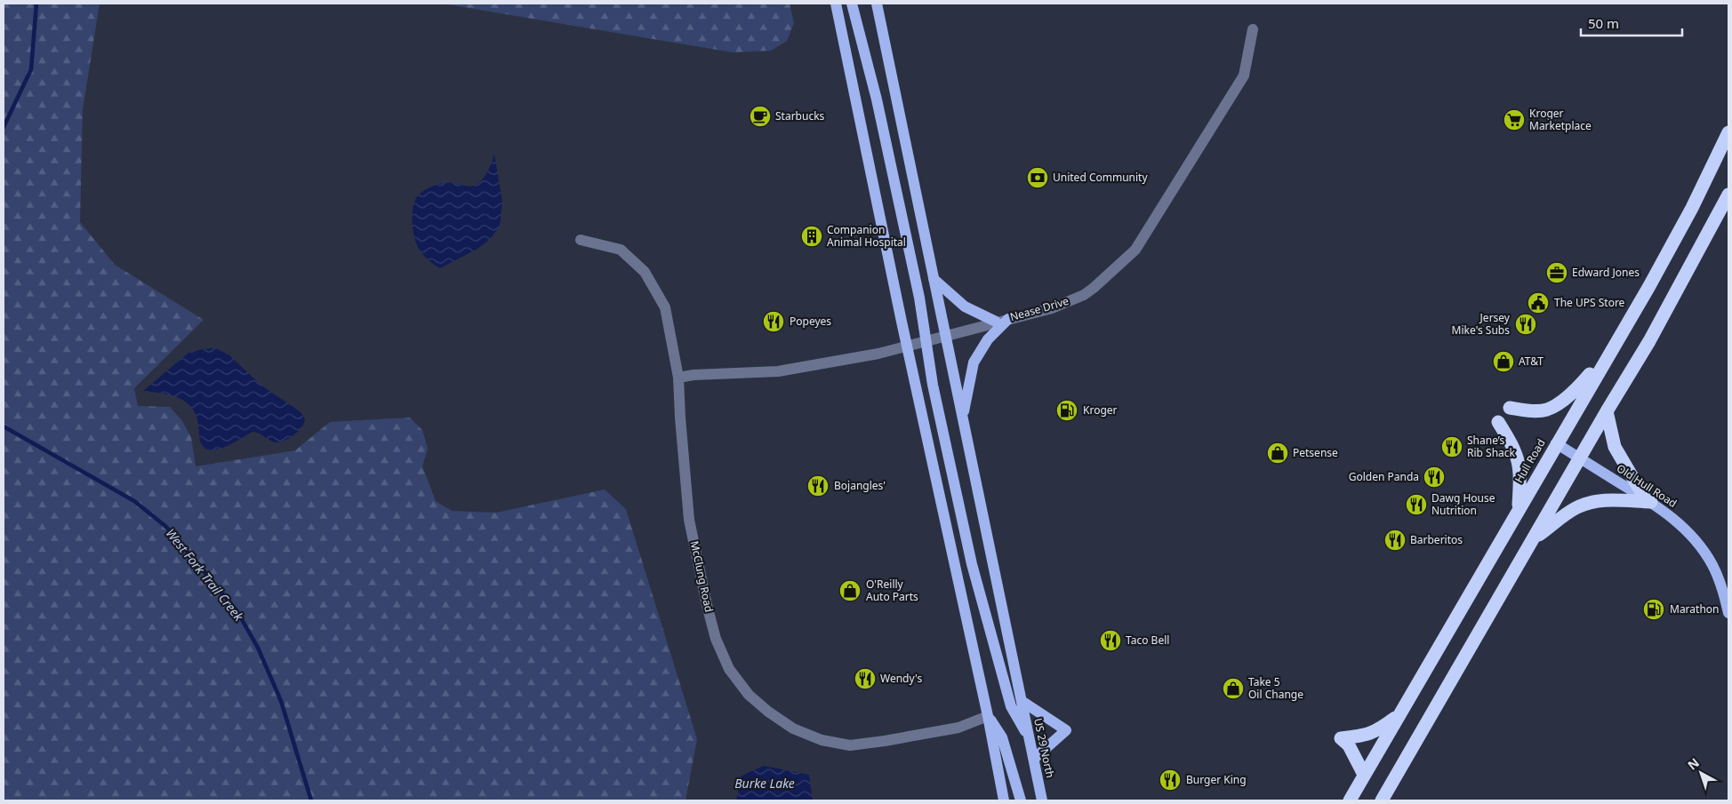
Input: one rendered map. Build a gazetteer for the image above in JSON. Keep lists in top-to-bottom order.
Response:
{
  "streets": {
    "highway": ["Hull Road"],
    "main road": ["Old Hull Road", "US 29 North"],
    "street": ["Nease Drive", "McClung Road"]
  },
  "crossings": [
    ["Nease Drive", "McClung Road"],
    ["Nease Drive", "US 29 North"],
    ["Hull Road", "Old Hull Road"]
  ],
  "water": ["West Fork Trail Creek", "Burke Lake"],
  "places": {
    "cafe": ["Starbucks"],
    "supermarket": ["Kroger Marketplace"],
    "bank": ["United Community"],
    "building": ["Companion Animal Hospital"],
    "office": ["Edward Jones"],
    "public building": ["The UPS Store"],
    "restaurant": [
      "Popeyes",
      "Jersey Mike's Subs",
      "Shane’s Rib Shack",
      "Golden Panda",
      "Bojangles'",
      "Dawg House Nutrition",
      "Barberitos",
      "Taco Bell",
      "Wendy's",
      "Burger King"
    ],
    "shop": [
      "AT&T",
      "Petsense",
      "O'Reilly Auto Parts",
      "Take 5 Oil Change"
    ],
    "fuel station": ["Kroger", "Marathon"]
  },
  "scale_bar": "50 m",
  "north": "top left"
}
